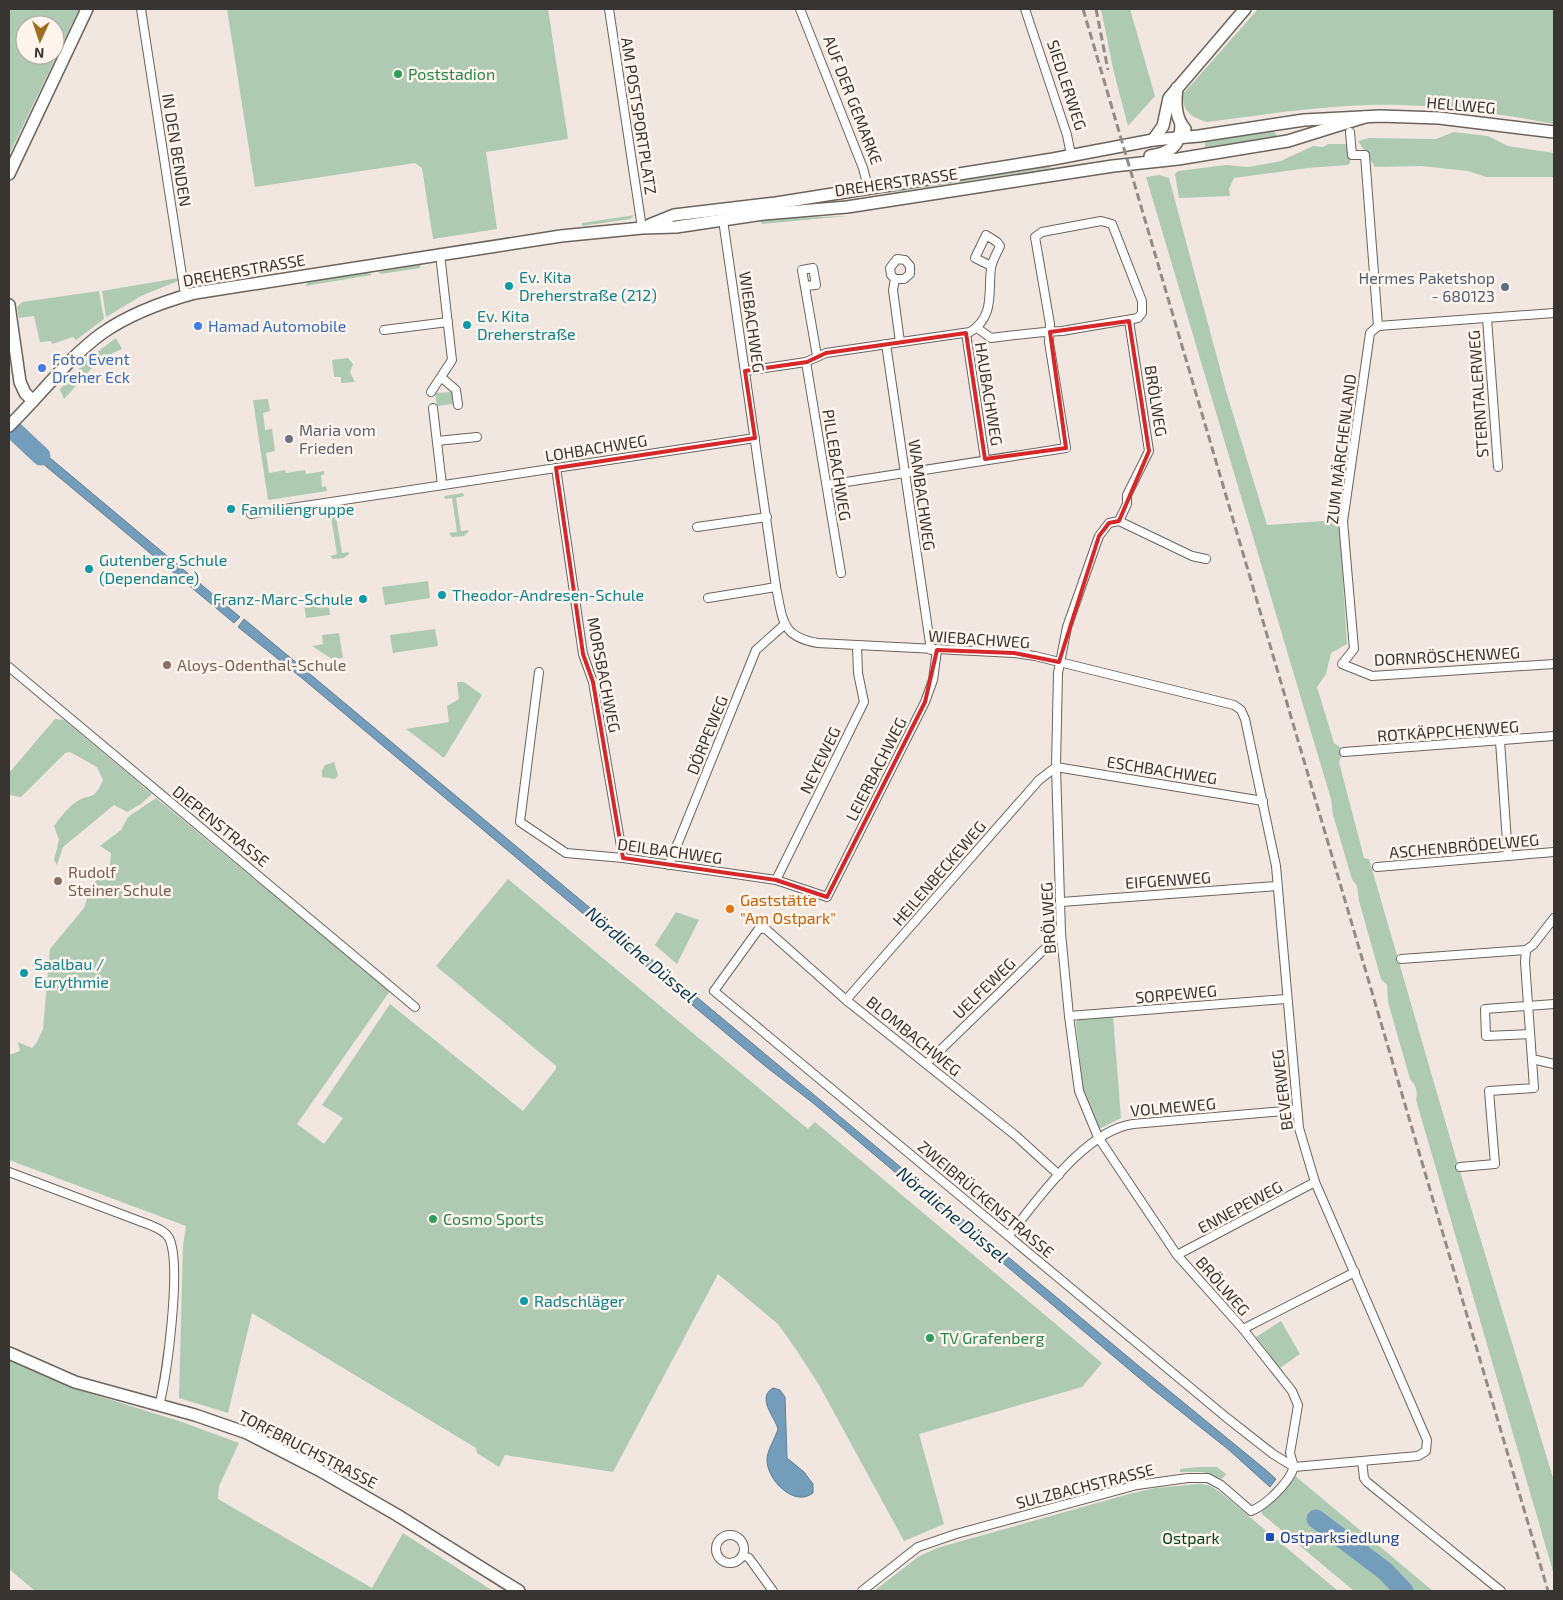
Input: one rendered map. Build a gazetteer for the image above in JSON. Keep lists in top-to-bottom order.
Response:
{
  "streets": {
    "main road": [
      "SIEDLERWEG",
      "AUF DER GEMARKE",
      "HELLWEG",
      "DREHERSTRASSE",
      "TORFBRUCHSTRASSE"
    ],
    "street": [
      "AM POSTSPORTPLATZ",
      "IN DEN BENDEN",
      "WIEBACHWEG",
      "HAUBACHWEG",
      "STERNTALERWEG",
      "BRÖLWEG",
      "LOHBACHWEG",
      "ZUM MÄRCHENLAND",
      "PILLEBACHWEG",
      "WAMBACHWEG",
      "DORNRÖSCHENWEG",
      "MORSBACHWEG",
      "ROTKÄPPCHENWEG",
      "DÖRPEWEG",
      "NEYEWEG",
      "LEIERBACHWEG",
      "ESCHBACHWEG",
      "DIEPENSTRASSE",
      "ASCHENBRÖDELWEG",
      "DEILBACHWEG",
      "HEILENBECKEWEG",
      "EIFGENWEG",
      "UELFEWEG",
      "SORPEWEG",
      "BLOMBACHWEG",
      "BEVERWEG",
      "VOLMEWEG",
      "ZWEIBRÜCKENSTRASSE",
      "ENNEPEWEG",
      "SULZBACHSTRASSE"
    ]
  },
  "crossings": [
    ["SIEDLERWEG", "HELLWEG"],
    ["SIEDLERWEG", "DREHERSTRASSE"],
    ["AUF DER GEMARKE", "DREHERSTRASSE"],
    ["HELLWEG", "DREHERSTRASSE"],
    ["AM POSTSPORTPLATZ", "DREHERSTRASSE"],
    ["IN DEN BENDEN", "DREHERSTRASSE"],
    ["DREHERSTRASSE", "WIEBACHWEG"],
    ["WIEBACHWEG", "BRÖLWEG"],
    ["WIEBACHWEG", "LOHBACHWEG"],
    ["WIEBACHWEG", "WAMBACHWEG"],
    ["WIEBACHWEG", "DÖRPEWEG"],
    ["WIEBACHWEG", "NEYEWEG"],
    ["WIEBACHWEG", "LEIERBACHWEG"],
    ["WIEBACHWEG", "BEVERWEG"],
    ["STERNTALERWEG", "ZUM MÄRCHENLAND"],
    ["BRÖLWEG", "ESCHBACHWEG"],
    ["BRÖLWEG", "HEILENBECKEWEG"],
    ["BRÖLWEG", "EIFGENWEG"],
    ["BRÖLWEG", "UELFEWEG"],
    ["BRÖLWEG", "SORPEWEG"],
    ["BRÖLWEG", "VOLMEWEG"],
    ["BRÖLWEG", "ZWEIBRÜCKENSTRASSE"],
    ["BRÖLWEG", "ENNEPEWEG"],
    ["BRÖLWEG", "SULZBACHSTRASSE"],
    ["LOHBACHWEG", "MORSBACHWEG"],
    ["ZUM MÄRCHENLAND", "DORNRÖSCHENWEG"],
    ["WAMBACHWEG", "LEIERBACHWEG"],
    ["MORSBACHWEG", "DEILBACHWEG"],
    ["DÖRPEWEG", "DEILBACHWEG"],
    ["NEYEWEG", "DEILBACHWEG"],
    ["LEIERBACHWEG", "DEILBACHWEG"],
    ["ESCHBACHWEG", "HEILENBECKEWEG"],
    ["ESCHBACHWEG", "BEVERWEG"],
    ["HEILENBECKEWEG", "BLOMBACHWEG"],
    ["EIFGENWEG", "BEVERWEG"],
    ["UELFEWEG", "BLOMBACHWEG"],
    ["SORPEWEG", "BEVERWEG"],
    ["BLOMBACHWEG", "VOLMEWEG"],
    ["BLOMBACHWEG", "ZWEIBRÜCKENSTRASSE"],
    ["BEVERWEG", "VOLMEWEG"],
    ["BEVERWEG", "ENNEPEWEG"],
    ["VOLMEWEG", "ZWEIBRÜCKENSTRASSE"],
    ["ZWEIBRÜCKENSTRASSE", "SULZBACHSTRASSE"]
  ],
  "water": ["Nördliche Düssel"],
  "parks": ["Ostpark"],
  "places": {
    "other": [
      "Poststadion",
      "Ev. Kita Dreherstraße (212)",
      "Hermes Paketshop - 680123",
      "Ev. Kita Dreherstraße",
      "Hamad Automobile",
      "Foto Event Dreher Eck",
      "Maria vom Frieden",
      "Familiengruppe",
      "Gutenberg Schule (Dependance)",
      "Theodor-Andresen-Schule",
      "Franz-Marc-Schule",
      "Aloys-Odenthal-Schule",
      "Rudolf Steiner Schule",
      "Gaststätte \"Am Ostpark\"",
      "Saalbau / Eurythmie",
      "Cosmo Sports",
      "Radschläger",
      "TV Grafenberg"
    ],
    "transit": ["Ostparksiedlung"]
  },
  "north": "bottom"
}
